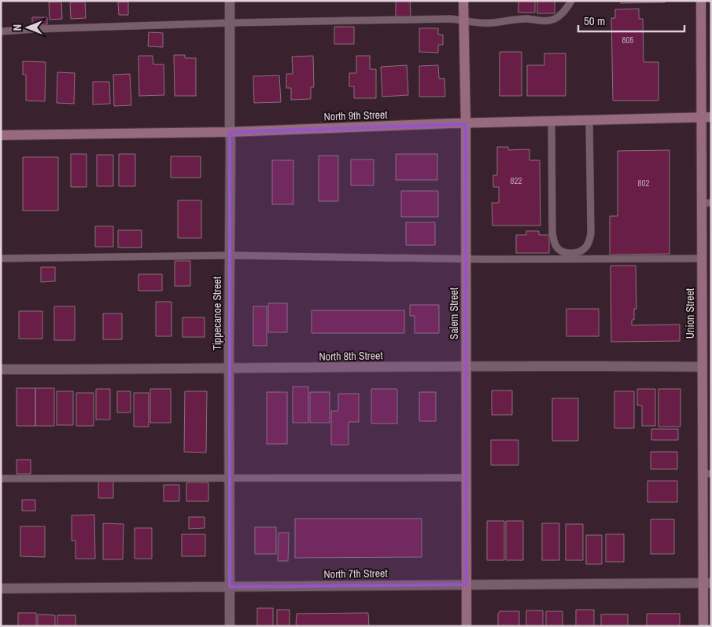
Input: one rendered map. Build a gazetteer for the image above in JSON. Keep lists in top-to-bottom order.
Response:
{
  "streets": {
    "main road": ["North 9th Street", "Salem Street", "Union Street"],
    "street": ["Tippecanoe Street", "North 8th Street", "North 7th Street"]
  },
  "crossings": [
    ["North 9th Street", "Tippecanoe Street"],
    ["North 9th Street", "Salem Street"],
    ["North 9th Street", "Union Street"],
    ["Tippecanoe Street", "North 8th Street"],
    ["Tippecanoe Street", "North 7th Street"],
    ["Salem Street", "North 8th Street"],
    ["Salem Street", "North 7th Street"],
    ["Union Street", "North 8th Street"],
    ["Union Street", "North 7th Street"]
  ],
  "house_numbers": ["805", "822", "802"],
  "scale_bar": "50 m",
  "north": "left"
}
